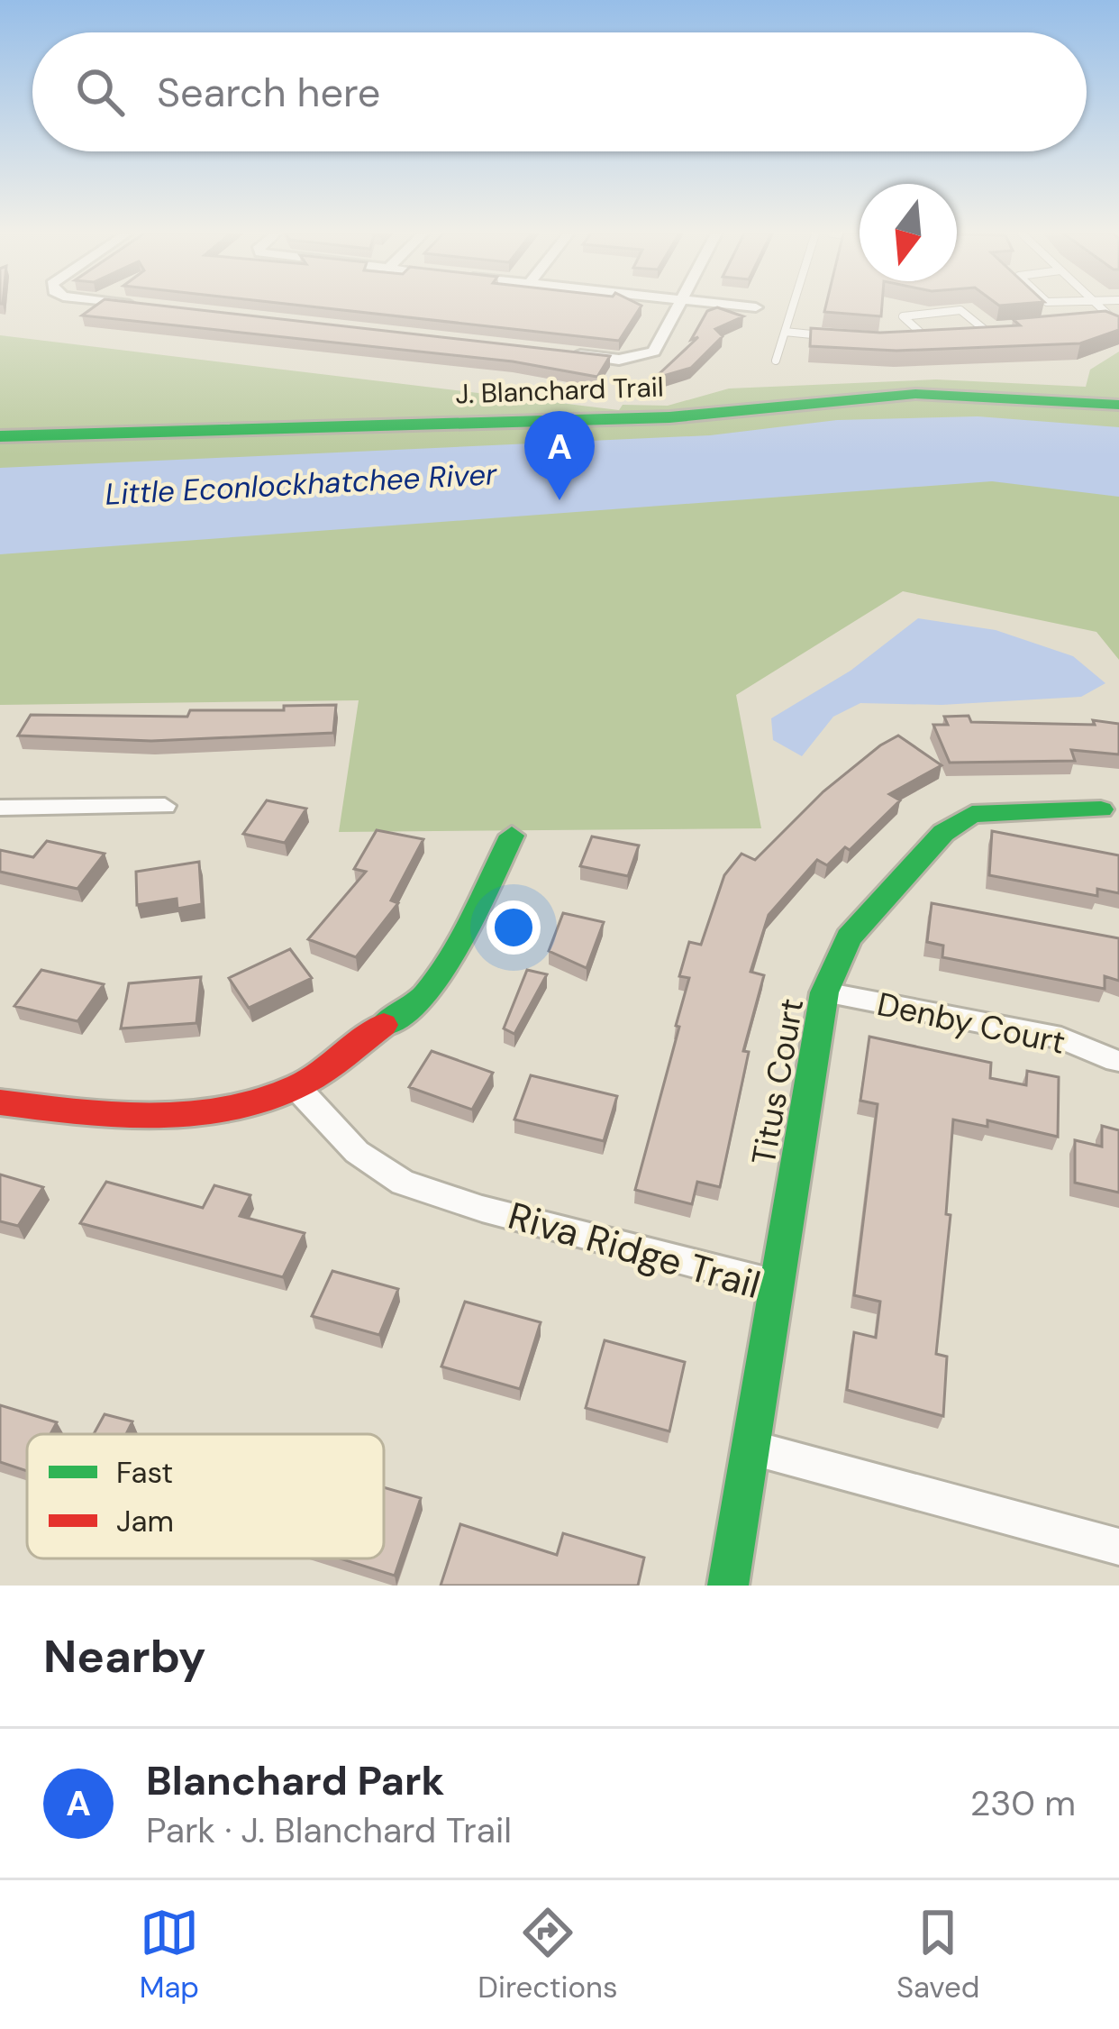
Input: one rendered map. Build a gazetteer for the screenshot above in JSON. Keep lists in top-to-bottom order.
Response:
{
  "streets": {
    "street": [
      "J. Blanchard Trail",
      "Denby Court",
      "Titus Court",
      "Riva Ridge Trail"
    ]
  },
  "crossings": [
    ["Denby Court", "Titus Court"],
    ["Titus Court", "Riva Ridge Trail"]
  ],
  "water": ["Little Econlockhatchee River"],
  "legend": ["Fast", "Jam"],
  "north": "bottom",
  "page": {
    "search": "Search here",
    "pins": "A",
    "heading": "Nearby",
    "list": [
      {
        "mark": "A",
        "name": "Blanchard Park",
        "note": "Park · J. Blanchard Trail",
        "value": "230 m"
      }
    ],
    "nav": ["Map", "Directions", "Saved"]
  }
}
